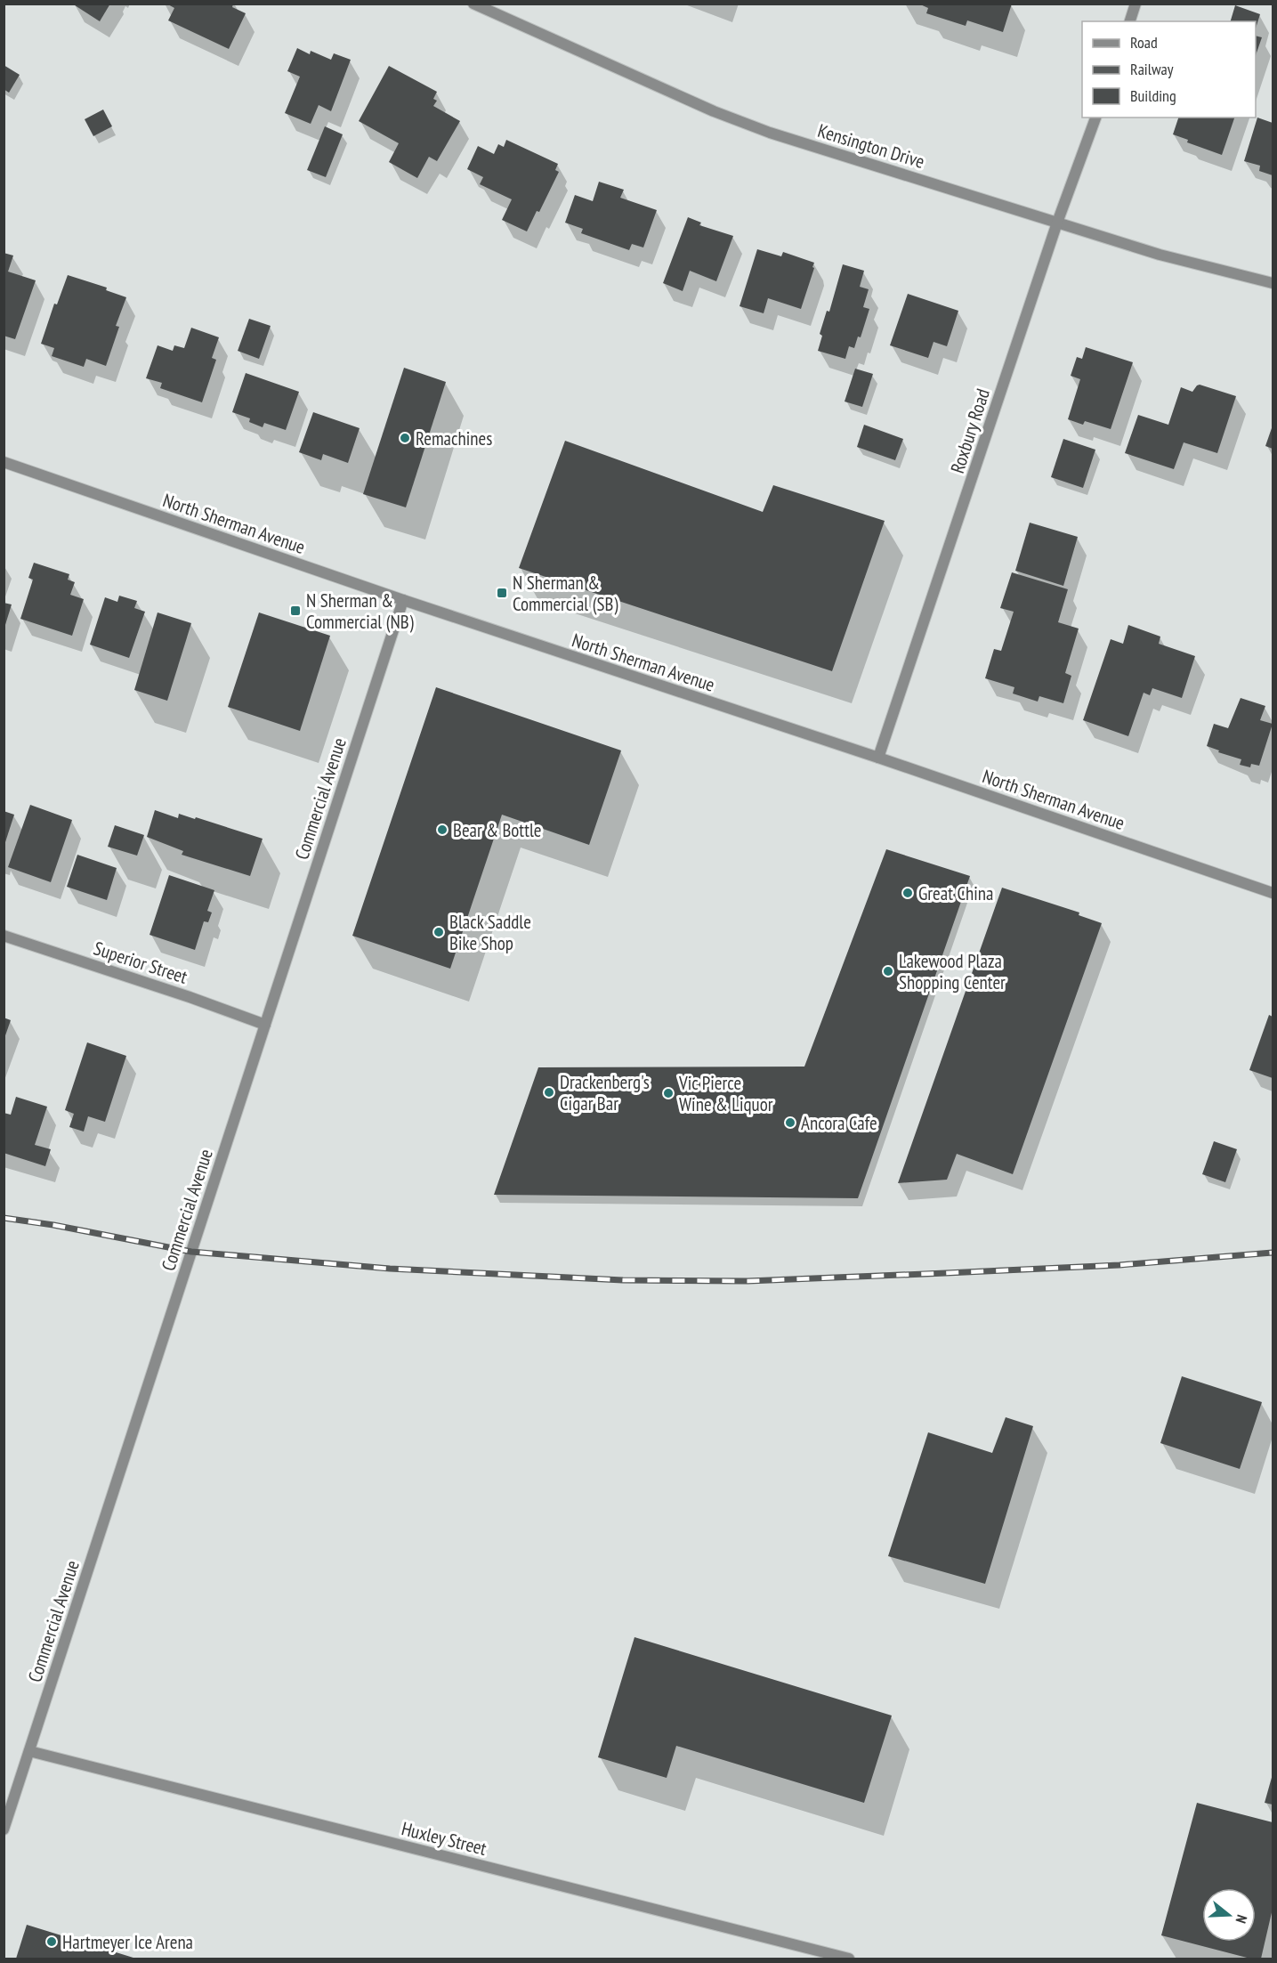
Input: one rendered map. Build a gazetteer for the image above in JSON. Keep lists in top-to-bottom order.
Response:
{
  "streets": {
    "street": [
      "Kensington Drive",
      "Roxbury Road",
      "North Sherman Avenue",
      "Commercial Avenue",
      "Superior Street",
      "Huxley Street"
    ]
  },
  "crossings": [
    ["Kensington Drive", "Roxbury Road"],
    ["Roxbury Road", "North Sherman Avenue"],
    ["North Sherman Avenue", "Commercial Avenue"],
    ["Commercial Avenue", "Superior Street"],
    ["Commercial Avenue", "Huxley Street"]
  ],
  "places": {
    "other": [
      "Remachines",
      "Bear & Bottle",
      "Great China",
      "Black Saddle Bike Shop",
      "Lakewood Plaza Shopping Center",
      "Drackenberg's Cigar Bar",
      "Vic Pierce Wine & Liquor",
      "Ancora Cafe",
      "Hartmeyer Ice Arena"
    ],
    "transit": ["N Sherman & Commercial (SB)", "N Sherman & Commercial (NB)"]
  },
  "legend": ["Road", "Railway", "Building"],
  "north": "right"
}
